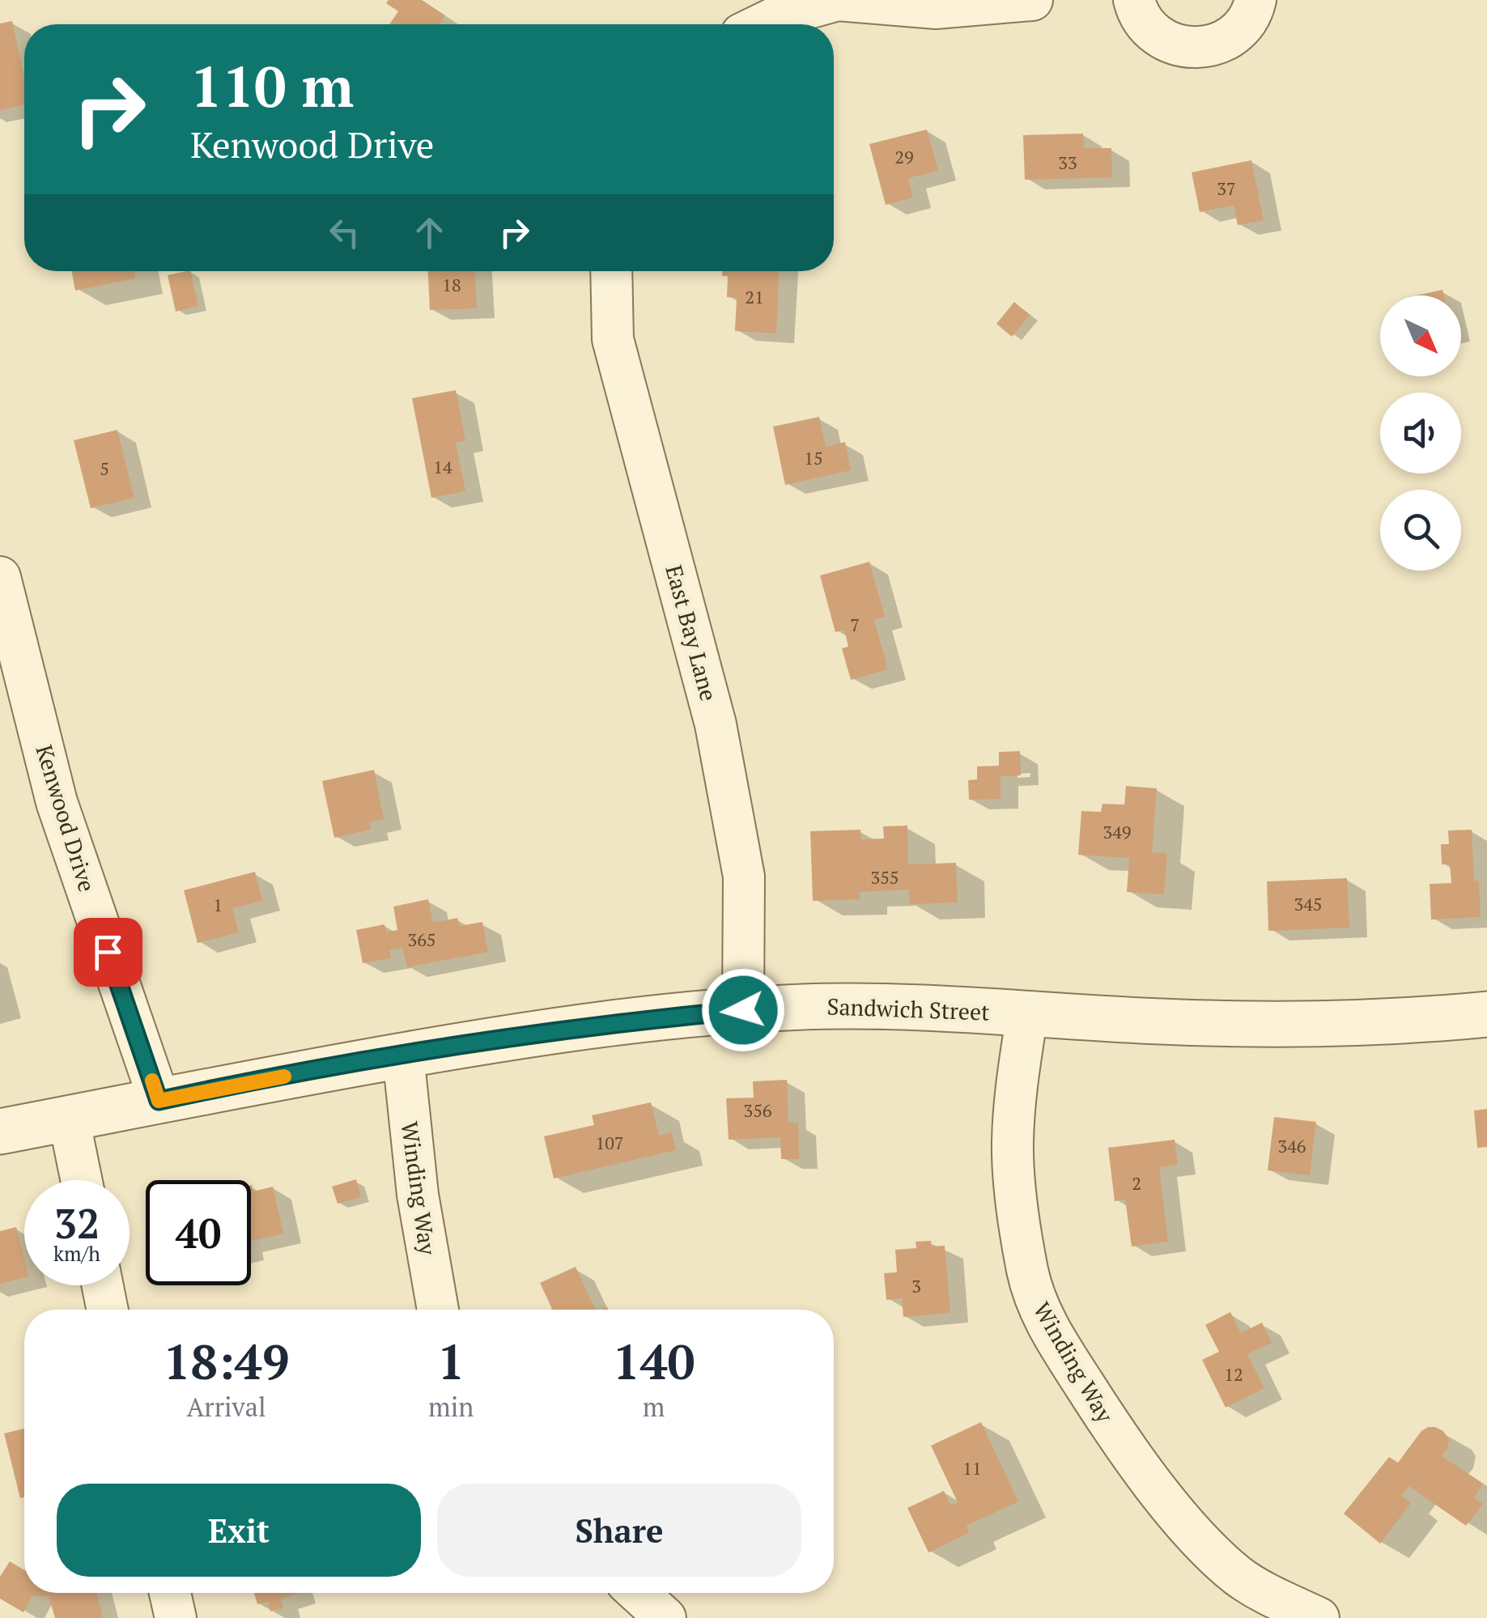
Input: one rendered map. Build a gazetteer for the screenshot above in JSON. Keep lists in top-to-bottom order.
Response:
{
  "streets": {
    "street": [
      "East Bay Lane",
      "Kenwood Drive",
      "Sandwich Street",
      "Winding Way"
    ]
  },
  "crossings": [
    ["East Bay Lane", "Sandwich Street"],
    ["Kenwood Drive", "Sandwich Street"],
    ["Sandwich Street", "Winding Way"]
  ],
  "house_numbers": [
    "29",
    "33",
    "37",
    "18",
    "21",
    "15",
    "14",
    "5",
    "7",
    "349",
    "355",
    "345",
    "1",
    "365",
    "356",
    "107",
    "346",
    "2",
    "3",
    "12",
    "11"
  ],
  "north": "bottom right",
  "page": {
    "turn": ["110 m", "Kenwood Drive"],
    "speed": "32 km/h",
    "limit": "40",
    "eta": [
      "18:49",
      "Arrival",
      "1",
      "min",
      "140",
      "m"
    ],
    "buttons": ["Exit", "Share"]
  }
}
